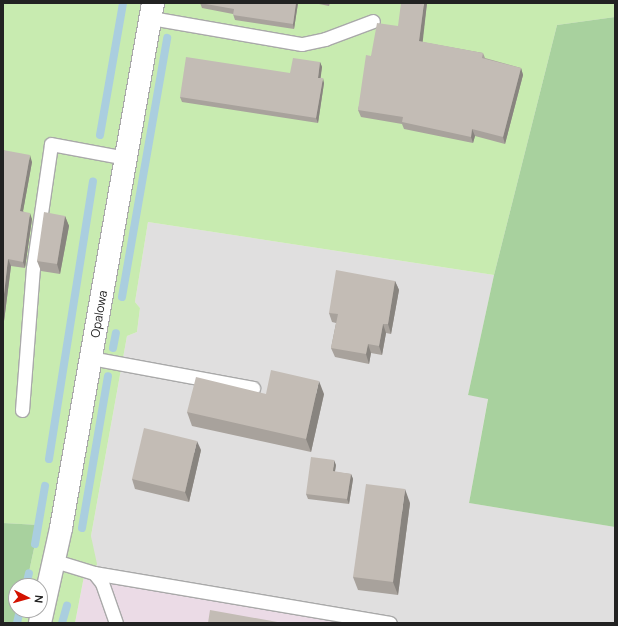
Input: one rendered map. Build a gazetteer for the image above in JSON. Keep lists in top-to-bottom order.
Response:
{
  "streets": {
    "street": ["Opalowa"]
  },
  "north": "right"
}
